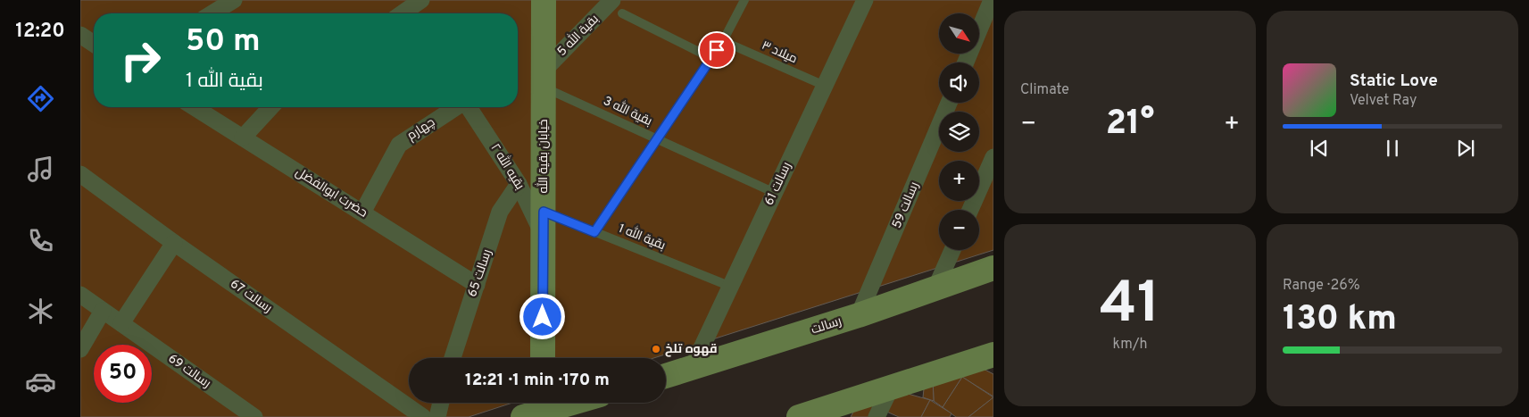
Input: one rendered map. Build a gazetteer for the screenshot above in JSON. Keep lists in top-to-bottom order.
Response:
{
  "streets": {
    "main road": ["خیابان بقیة الله", "رسالت"],
    "street": [
      "بقیة الله 5",
      "چهارم",
      "بقیه الله ۲",
      "رسالت 61",
      "حضرت ابوالفضل",
      "رسالت 59",
      "رسالت 65",
      "رسالت 67",
      "رسالت 69"
    ],
    "lane": ["میلاد ۳", "بقیة الله 3", "بقیة الله 1"]
  },
  "crossings": [
    ["بقیة الله 5", "بقیة الله 3"],
    ["بقیة الله 5", "خیابان بقیة الله"],
    ["میلاد ۳", "رسالت 61"],
    ["بقیة الله 3", "خیابان بقیة الله"],
    ["بقیة الله 3", "رسالت 61"],
    ["چهارم", "حضرت ابوالفضل"],
    ["خیابان بقیة الله", "بقیه الله ۲"],
    ["خیابان بقیة الله", "بقیة الله 1"],
    ["بقیه الله ۲", "رسالت 65"],
    ["رسالت 61", "بقیة الله 1"],
    ["رسالت 61", "رسالت"],
    ["حضرت ابوالفضل", "رسالت 65"],
    ["رسالت 59", "رسالت"]
  ],
  "places": ["قهوه تلخ"],
  "north": "bottom right",
  "page": {
    "tabs": "12:20",
    "tile": [
      "Climate",
      ["41", "km/h"],
      ["Range · 26%", "130 km"]
    ],
    "map_buttons": ["+", "−"],
    "turn": ["50 m", "بقیة الله 1"],
    "song": ["Static Love", "Velvet Ray"],
    "heat": ["−", "21°", "+"],
    "limit": "50",
    "trip": "12:21 · 1 min · 170 m"
  }
}
